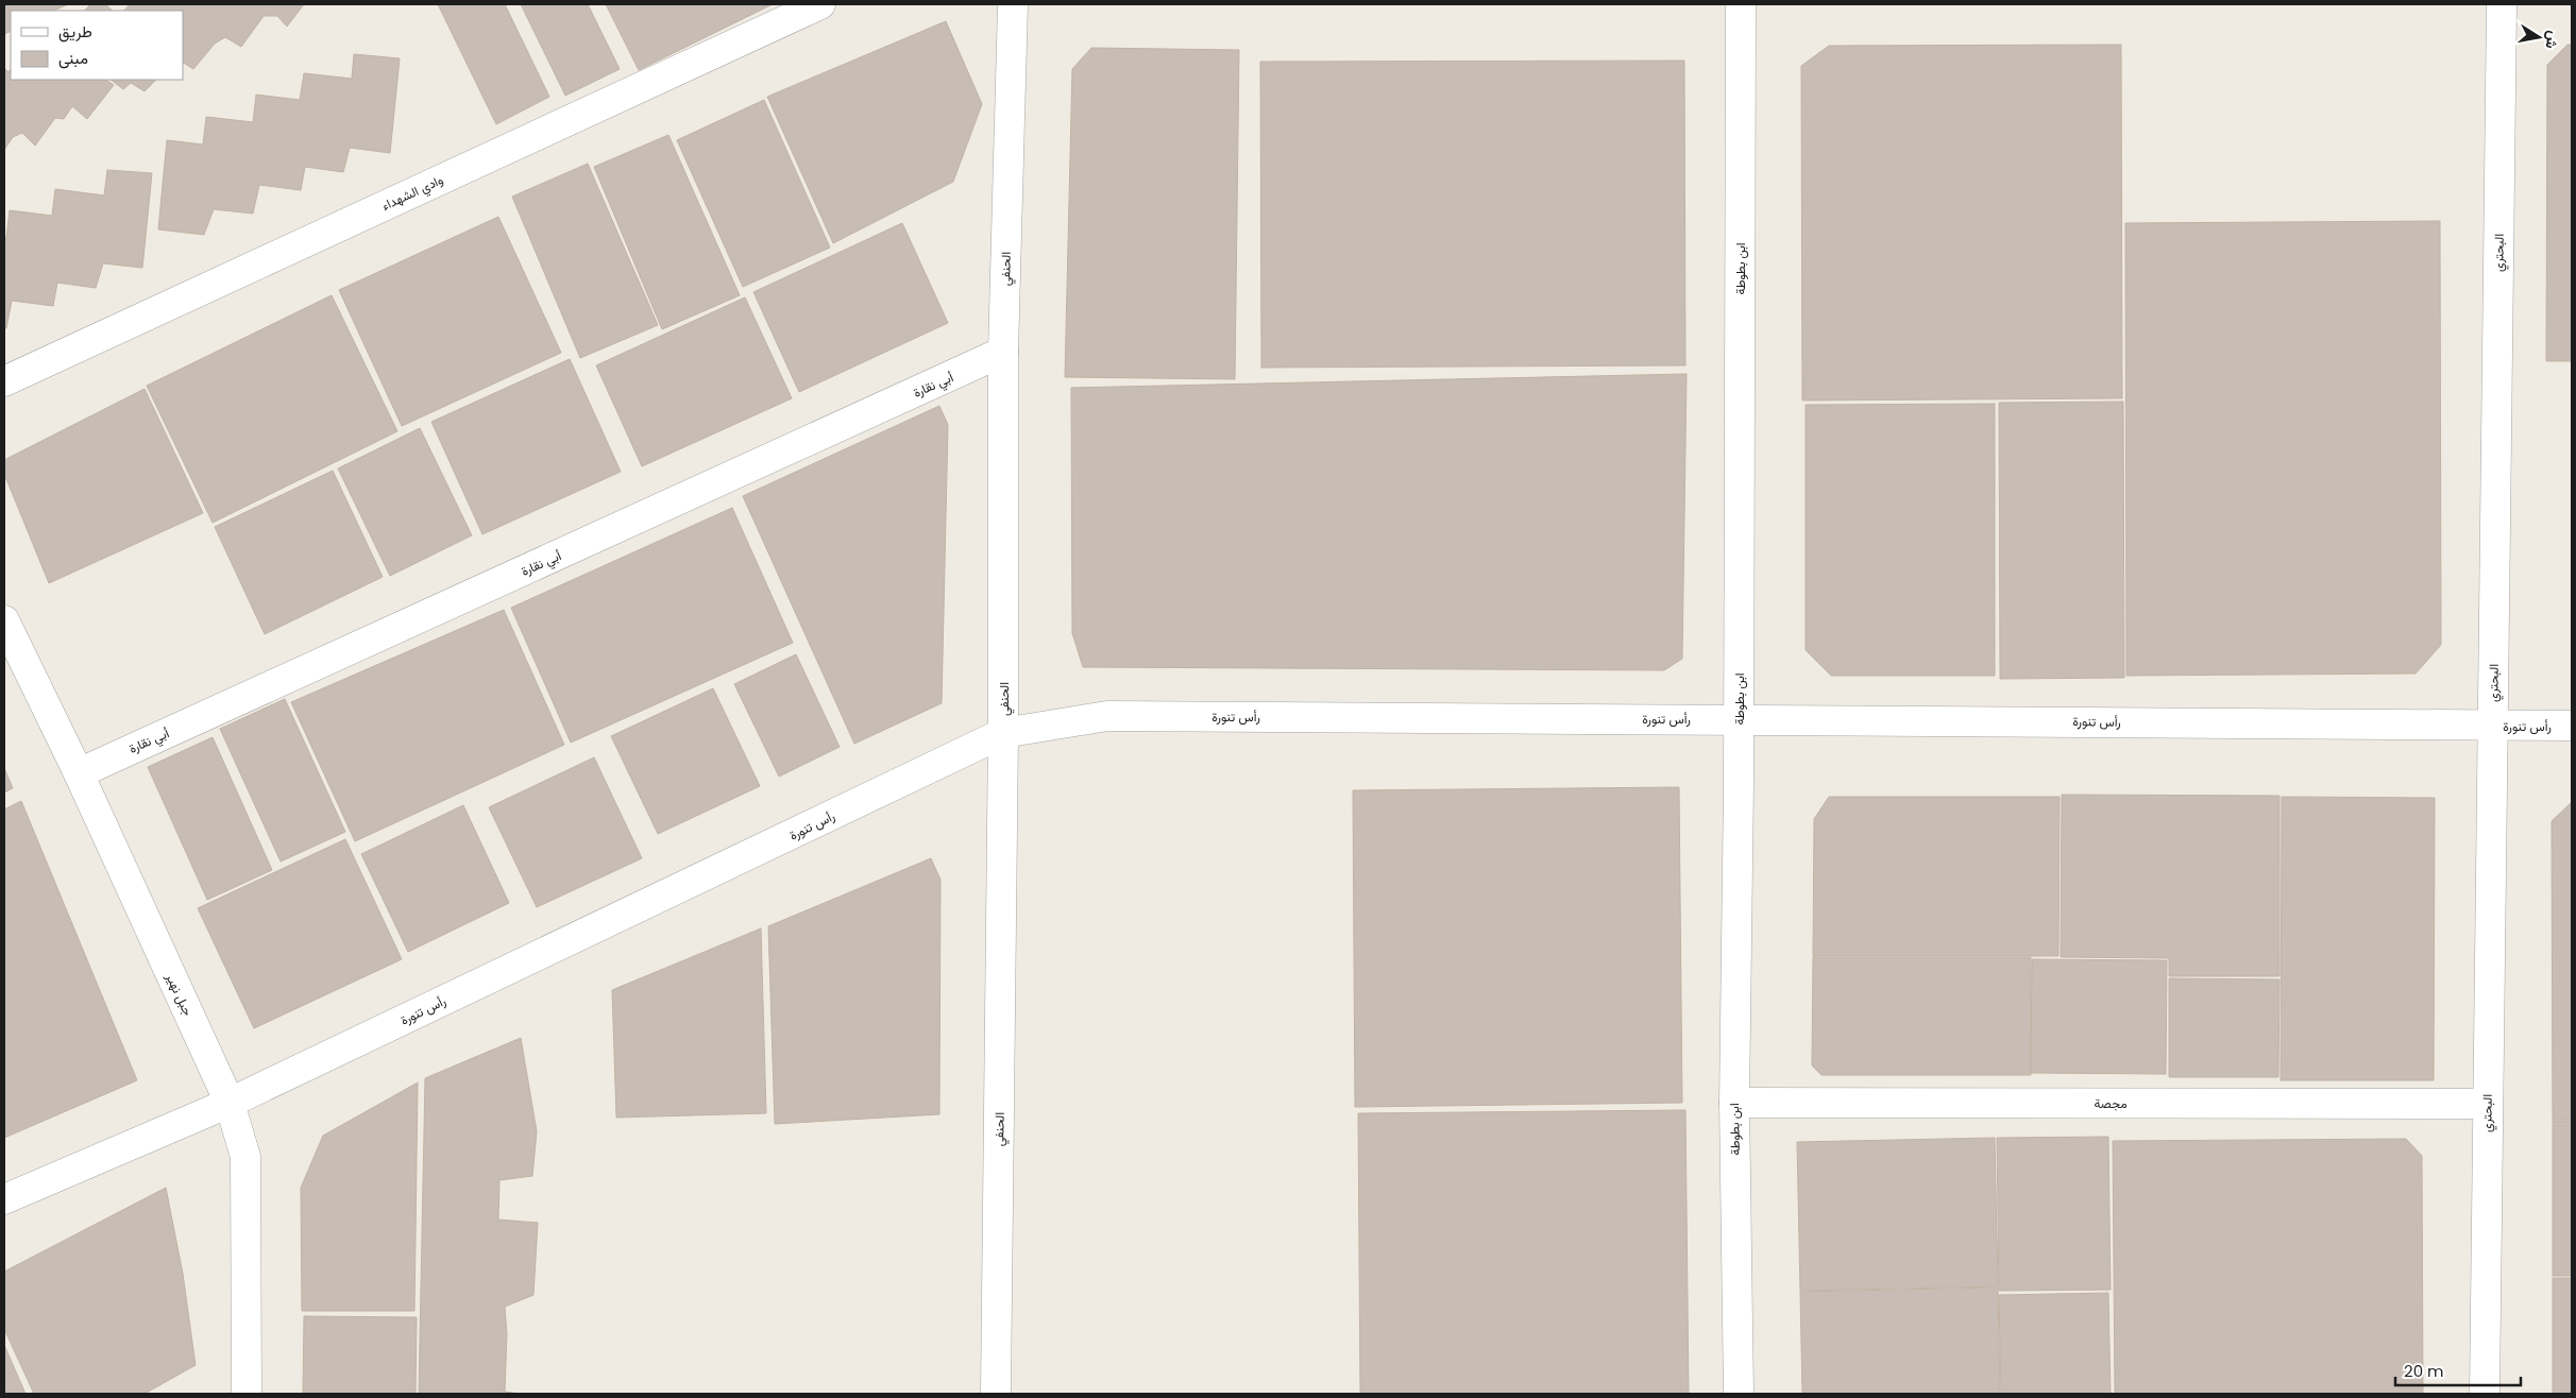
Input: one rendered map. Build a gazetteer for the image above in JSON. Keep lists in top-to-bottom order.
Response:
{
  "streets": {
    "street": [
      "وادي الشهداء",
      "البحتري",
      "الحنفي",
      "ابن بطوطة",
      "أبي نقارة",
      "رأس تنورة",
      "جبل نهير",
      "مجصة"
    ]
  },
  "crossings": [
    ["البحتري", "رأس تنورة"],
    ["البحتري", "مجصة"],
    ["الحنفي", "أبي نقارة"],
    ["الحنفي", "رأس تنورة"],
    ["ابن بطوطة", "رأس تنورة"],
    ["ابن بطوطة", "مجصة"],
    ["أبي نقارة", "جبل نهير"],
    ["رأس تنورة", "جبل نهير"]
  ],
  "legend": ["طريق", "مبنى"],
  "scale_bar": "20 m",
  "north": "right"
}
